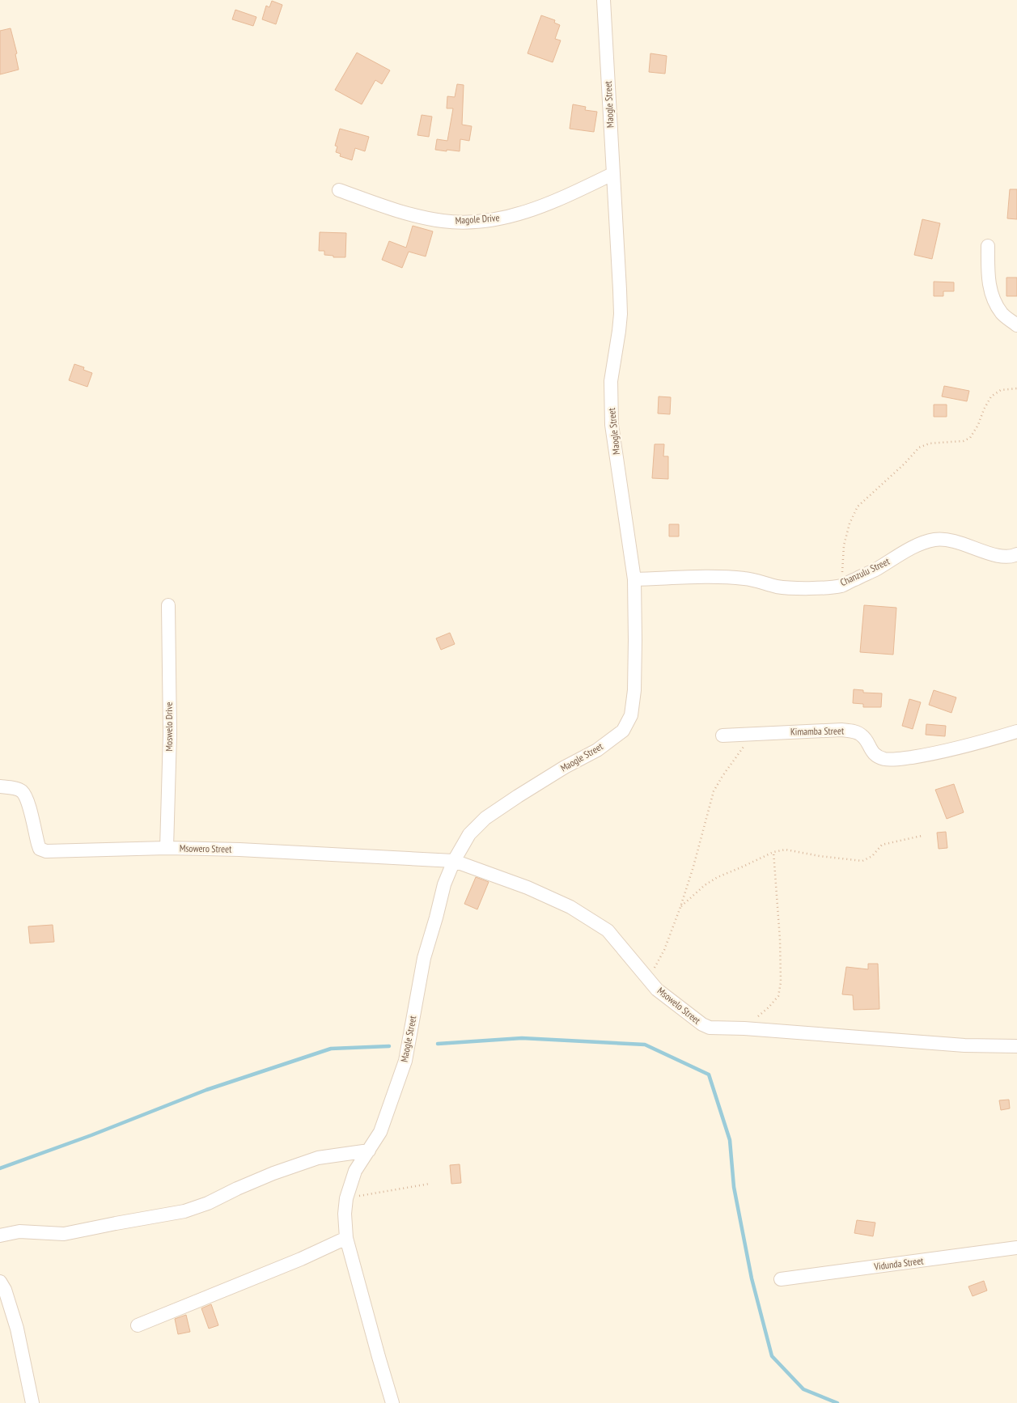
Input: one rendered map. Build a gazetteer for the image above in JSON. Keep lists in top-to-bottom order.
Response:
{
  "streets": {
    "street": [
      "Maogle Street",
      "Magole Drive",
      "Chanzulu Street",
      "Moswelo Drive",
      "Kimamba Street",
      "Msowero Street",
      "Msowelo Street",
      "Vidunda Street"
    ]
  },
  "crossings": [
    ["Maogle Street", "Magole Drive"],
    ["Maogle Street", "Chanzulu Street"],
    ["Maogle Street", "Msowero Street"],
    ["Maogle Street", "Msowelo Street"],
    ["Moswelo Drive", "Msowero Street"],
    ["Msowero Street", "Msowelo Street"]
  ]
}
